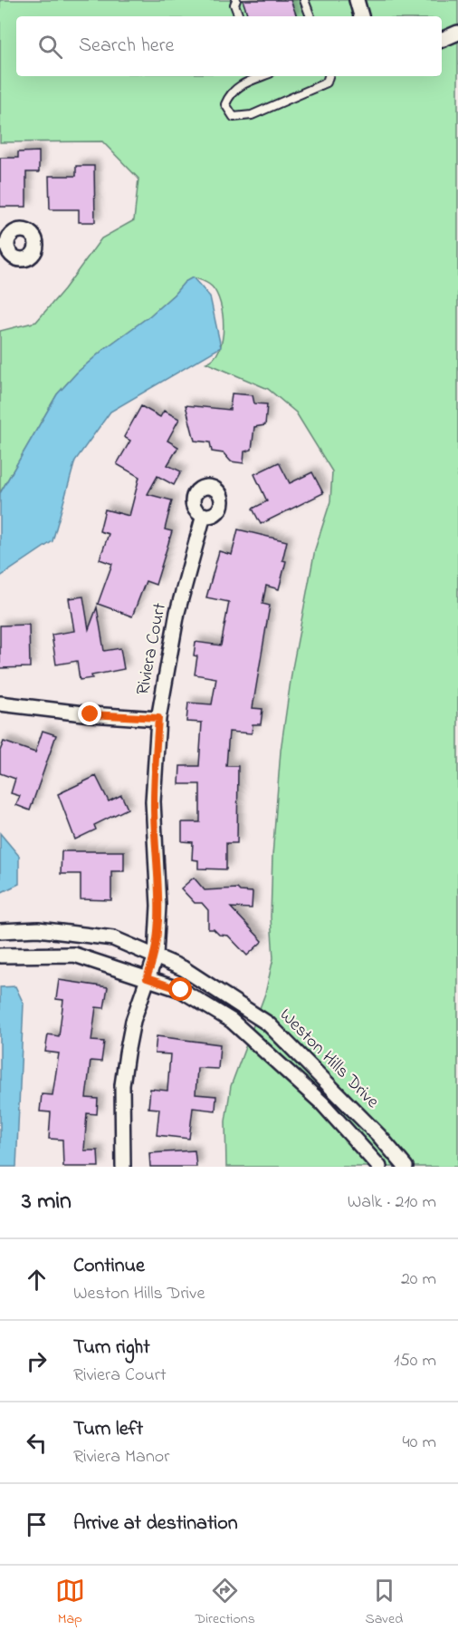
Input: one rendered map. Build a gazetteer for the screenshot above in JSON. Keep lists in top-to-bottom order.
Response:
{
  "streets": {
    "street": ["Riviera Court", "Weston Hills Drive"]
  },
  "crossings": [
    ["Riviera Court", "Weston Hills Drive"]
  ],
  "page": {
    "search": "Search here",
    "heading": ["3 min", "Walk · 210 m"],
    "list": [
      ["Continue", "Weston Hills Drive", "20 m"],
      ["Turn right", "Riviera Court", "150 m"],
      ["Turn left", "Riviera Manor", "40 m"],
      "Arrive at destination"
    ],
    "nav": ["Map", "Directions", "Saved"]
  }
}
